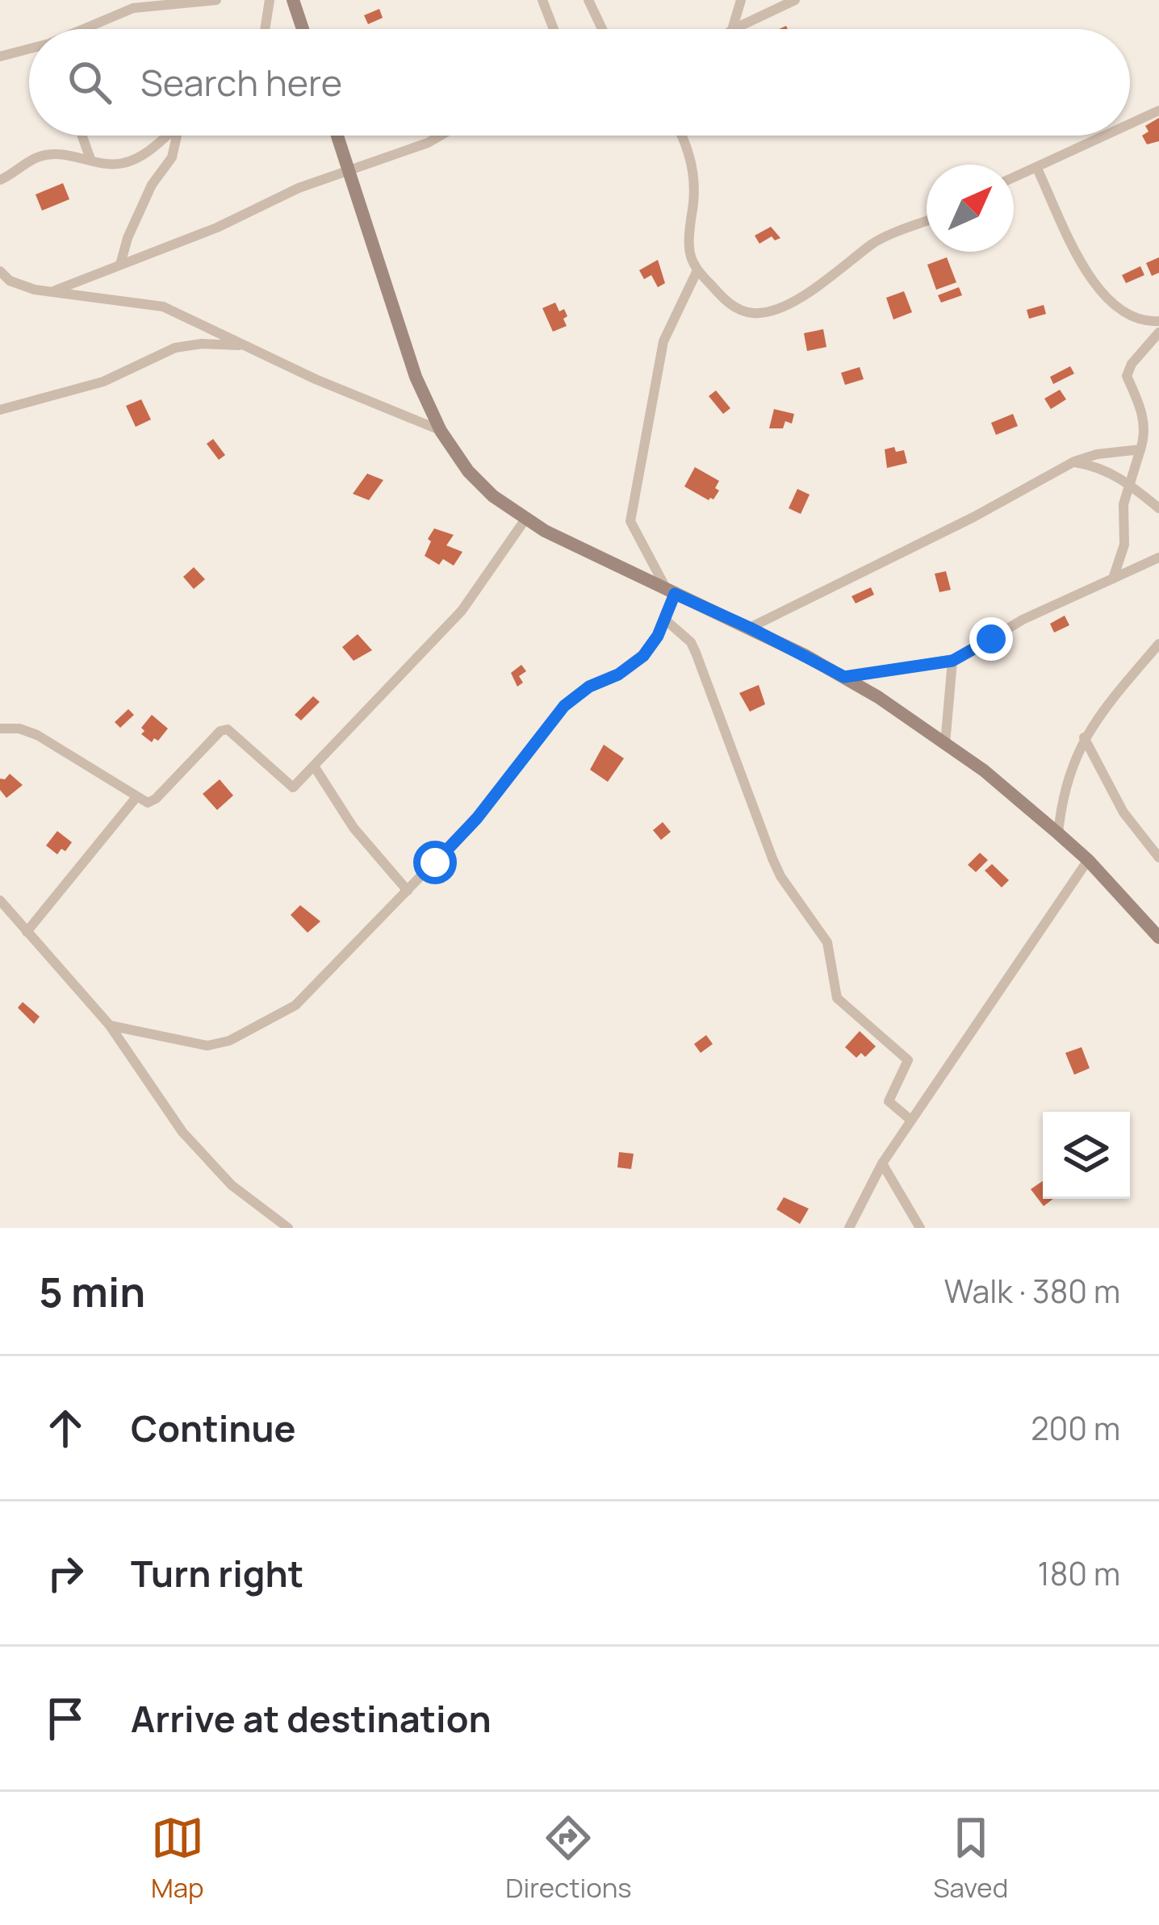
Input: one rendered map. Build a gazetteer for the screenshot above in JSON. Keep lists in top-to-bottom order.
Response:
{
  "north": "top right",
  "page": {
    "search": "Search here",
    "heading": ["5 min", "Walk · 380 m"],
    "list": [
      ["Continue", "200 m"],
      ["Turn right", "180 m"],
      "Arrive at destination"
    ],
    "nav": ["Map", "Directions", "Saved"]
  }
}
